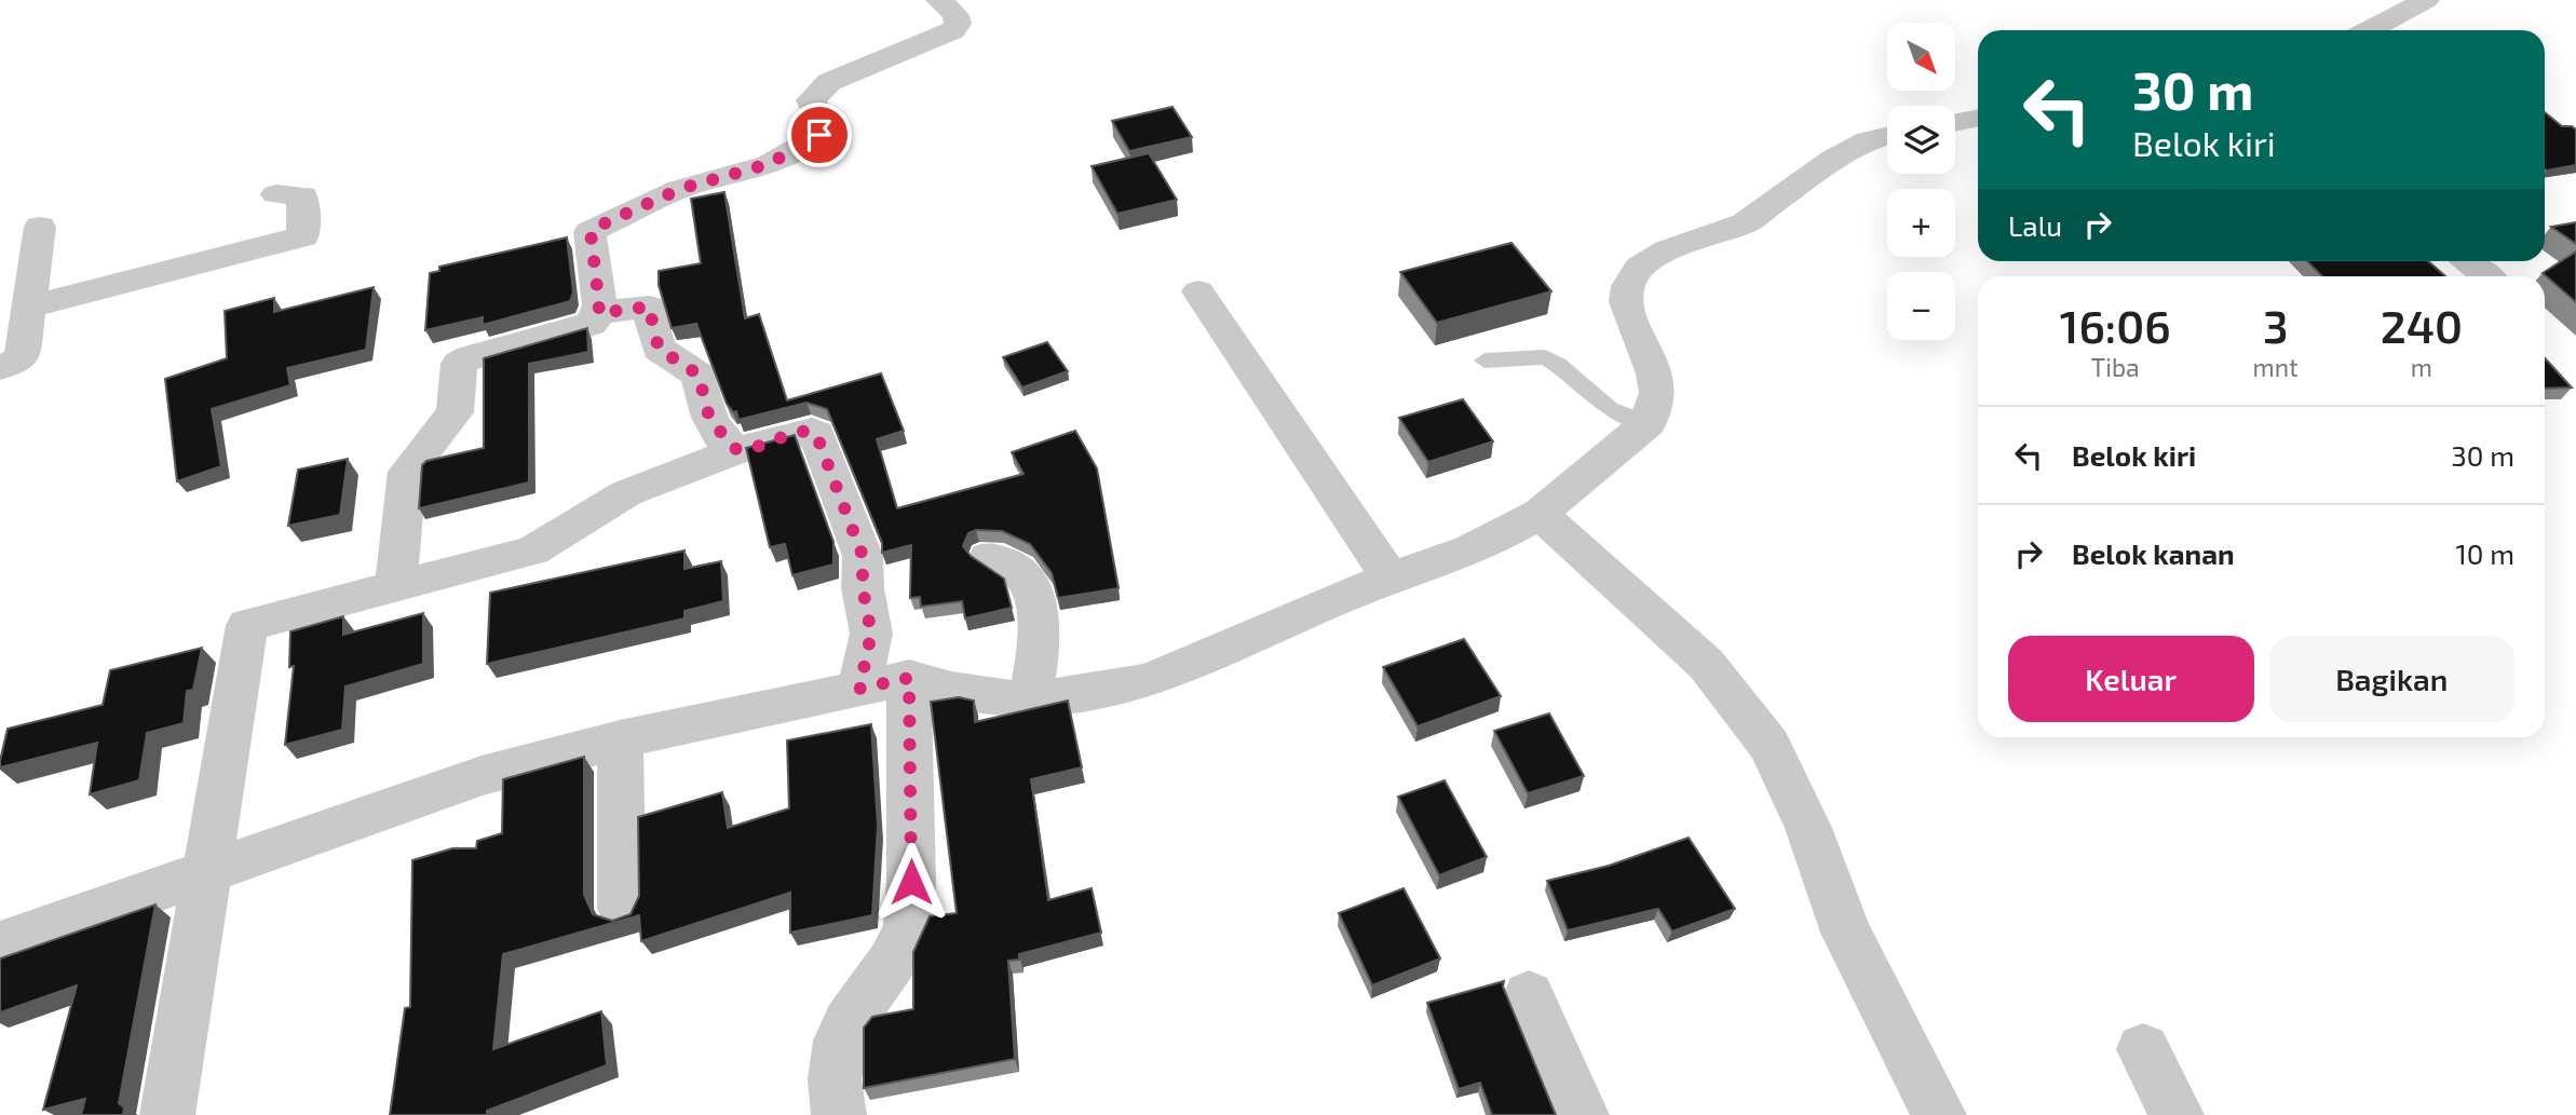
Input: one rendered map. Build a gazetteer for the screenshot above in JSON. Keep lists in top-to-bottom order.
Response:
{
  "north": "bottom right",
  "page": {
    "map_buttons": ["+", "−"],
    "turn": ["30 m", "Belok kiri"],
    "then": "Lalu",
    "eta": [
      "16:06",
      "Tiba",
      "3",
      "mnt",
      "240",
      "m"
    ],
    "list": [
      {
        "name": "Belok kiri",
        "value": "30 m"
      },
      {
        "name": "Belok kanan",
        "value": "10 m"
      }
    ],
    "buttons": ["Keluar", "Bagikan"]
  }
}
